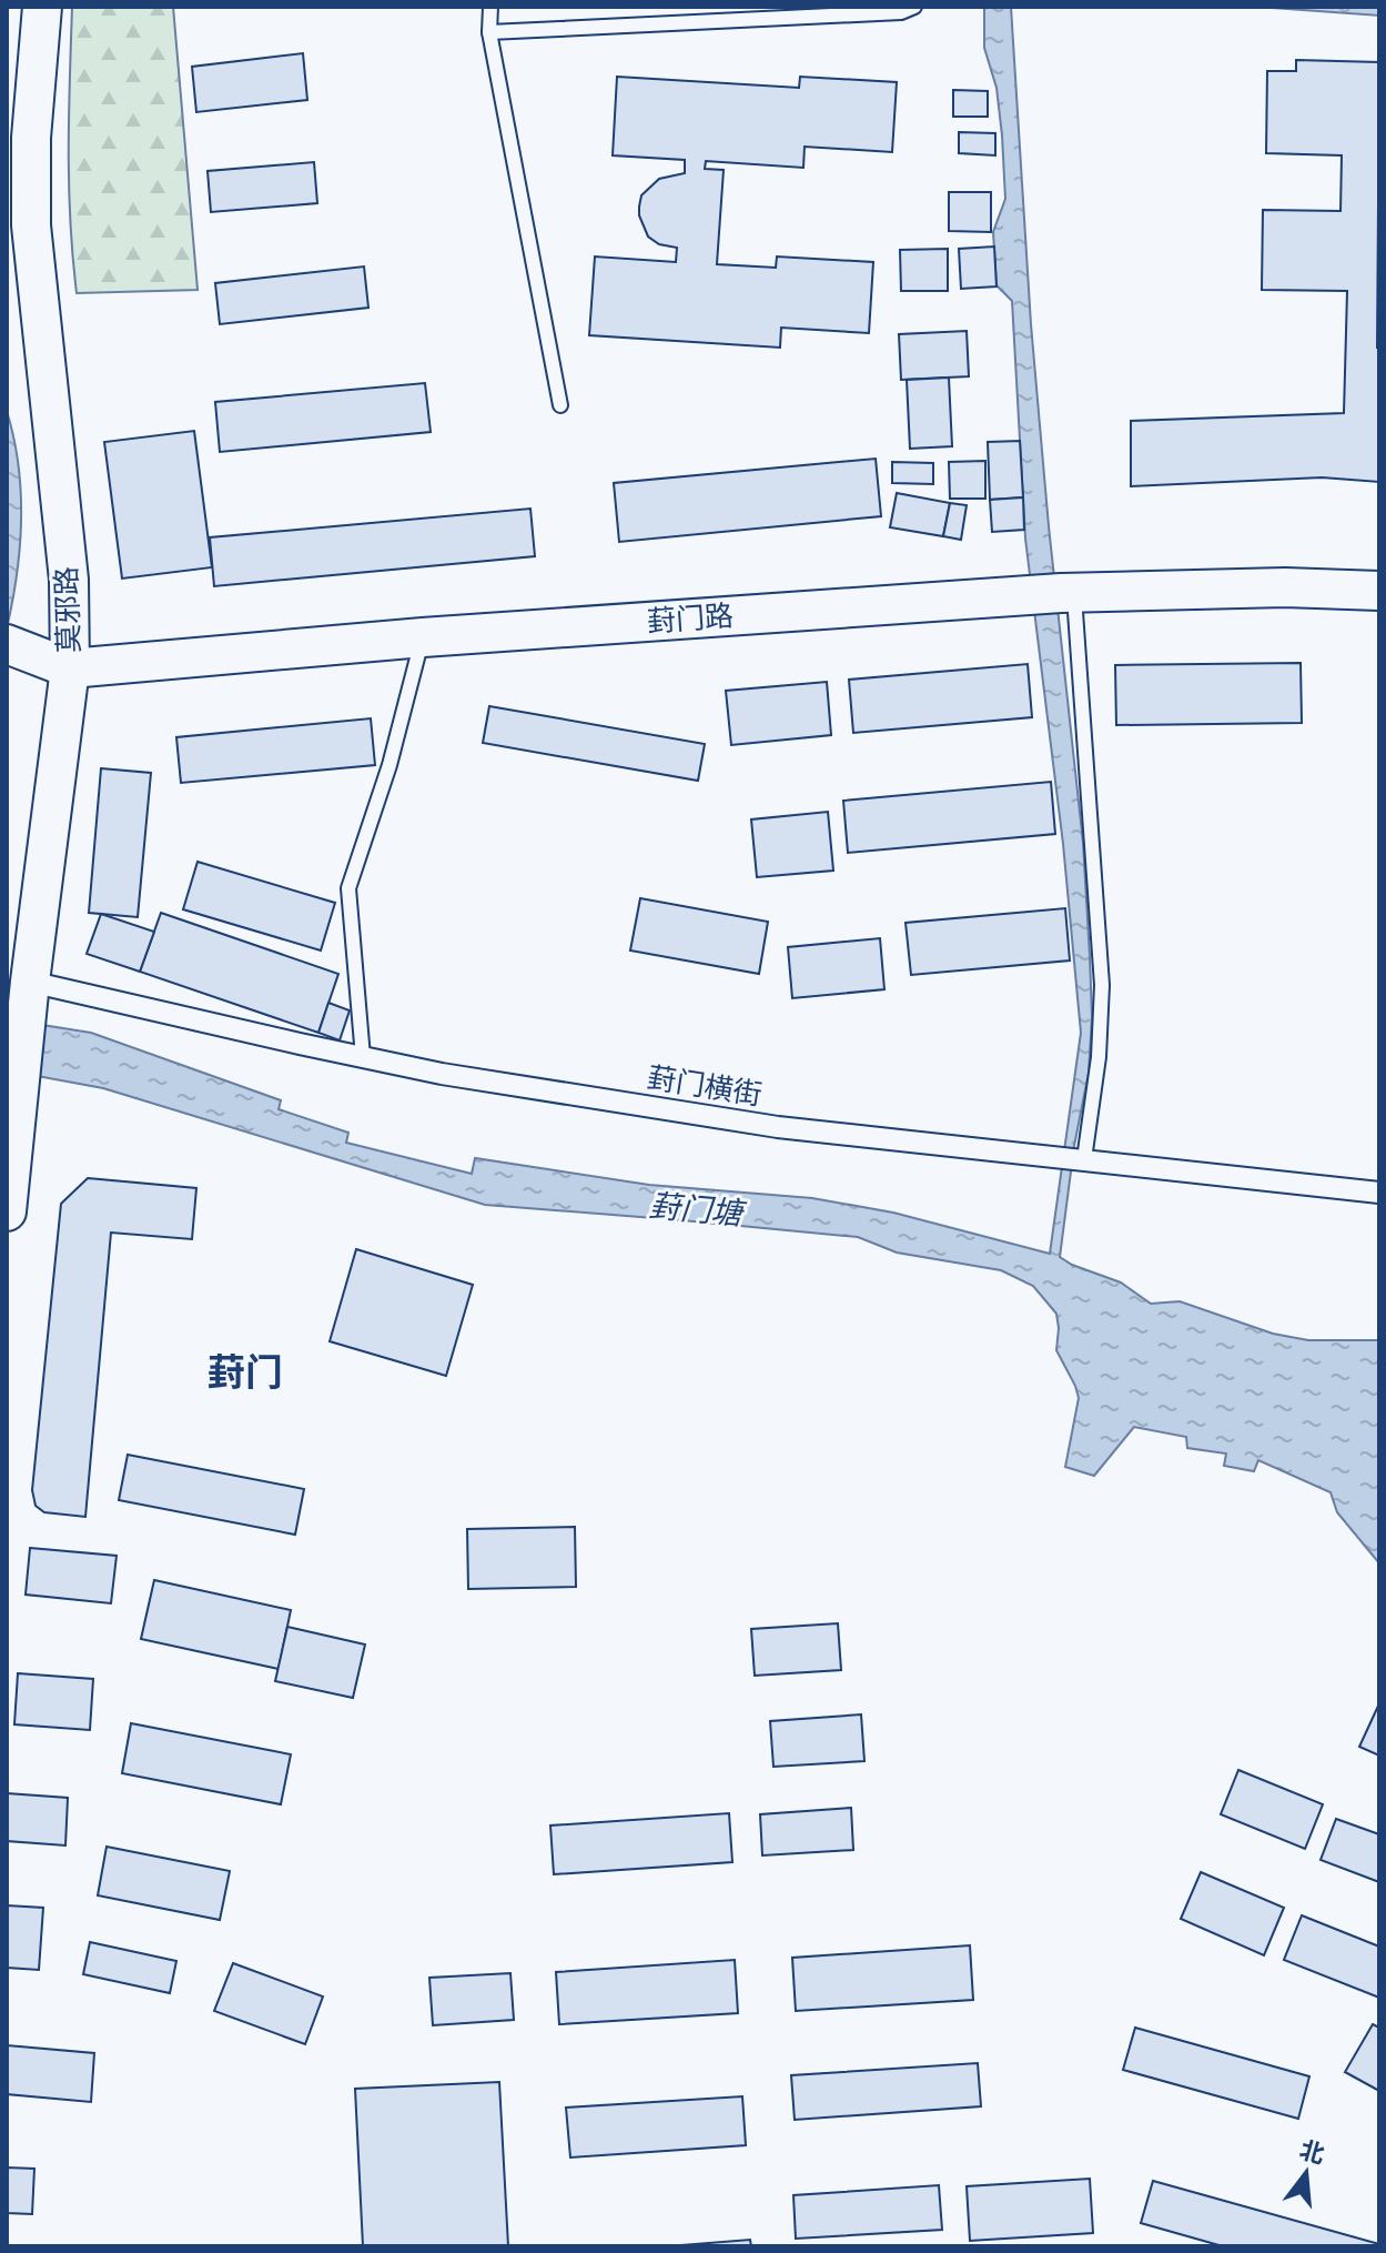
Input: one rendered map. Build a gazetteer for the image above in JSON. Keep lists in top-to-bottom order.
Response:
{
  "streets": {
    "main road": ["莫邪路", "葑门路"],
    "street": ["葑门横街"]
  },
  "crossings": [
    ["莫邪路", "葑门路"],
    ["莫邪路", "葑门横街"]
  ],
  "districts": ["葑门"],
  "water": ["葑门塘"],
  "north": "top"
}
